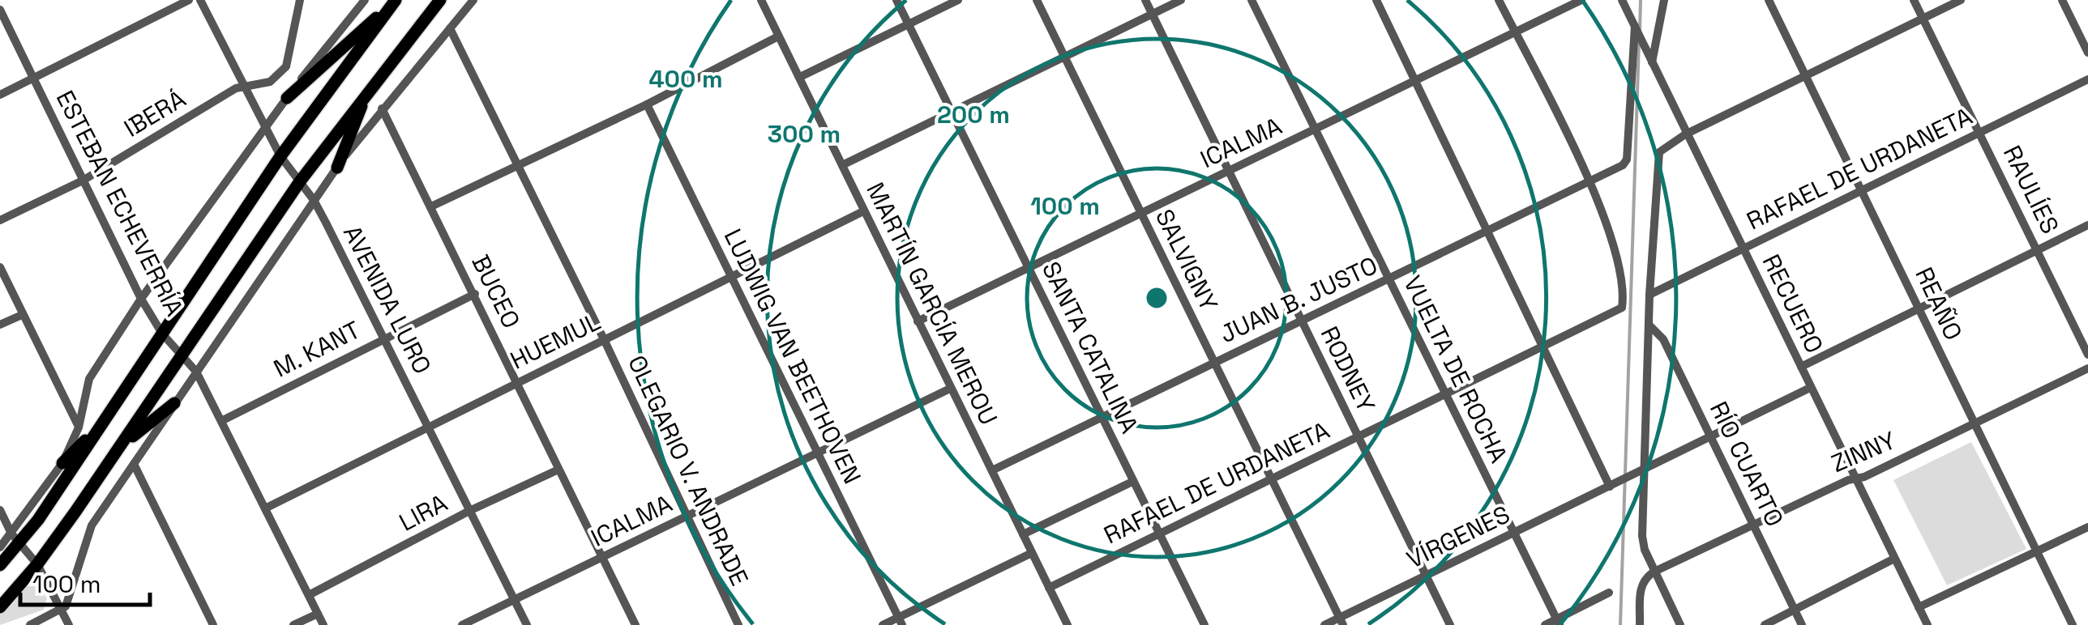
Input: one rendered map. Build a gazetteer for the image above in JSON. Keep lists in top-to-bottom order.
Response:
{
  "streets": {
    "street": [
      "IBERÁ",
      "ICALMA",
      "RAFAEL DE URDANETA",
      "RAULÍES",
      "ESTEBAN ECHEVERRÍA",
      "SALVIGNY",
      "BUCEO",
      "AVENIDA LURO",
      "JUAN B. JUSTO",
      "MARTÍN GARCÍA MEROU",
      "RECUERO",
      "REAÑO",
      "HUEMUL",
      "SANTA CATALINA",
      "M. KANT",
      "LUDWIG VAN BEETHOVEN",
      "RODNEY",
      "VUELTA DE ROCHA",
      "ZINNY",
      "RÍO CUARTO",
      "OLEGARIO V. ANDRADE",
      "LIRA",
      "VÍRGENES"
    ]
  },
  "crossings": [
    ["IBERÁ", "ESTEBAN ECHEVERRÍA"],
    ["IBERÁ", "AVENIDA LURO"],
    ["ICALMA", "SALVIGNY"],
    ["ICALMA", "BUCEO"],
    ["ICALMA", "AVENIDA LURO"],
    ["ICALMA", "MARTÍN GARCÍA MEROU"],
    ["ICALMA", "SANTA CATALINA"],
    ["ICALMA", "LUDWIG VAN BEETHOVEN"],
    ["ICALMA", "RODNEY"],
    ["ICALMA", "VUELTA DE ROCHA"],
    ["ICALMA", "OLEGARIO V. ANDRADE"],
    ["RAFAEL DE URDANETA", "RAULÍES"],
    ["RAFAEL DE URDANETA", "SALVIGNY"],
    ["RAFAEL DE URDANETA", "JUAN B. JUSTO"],
    ["RAFAEL DE URDANETA", "MARTÍN GARCÍA MEROU"],
    ["RAFAEL DE URDANETA", "RECUERO"],
    ["RAFAEL DE URDANETA", "REAÑO"],
    ["RAFAEL DE URDANETA", "SANTA CATALINA"],
    ["RAFAEL DE URDANETA", "RODNEY"],
    ["RAFAEL DE URDANETA", "VUELTA DE ROCHA"],
    ["ESTEBAN ECHEVERRÍA", "HUEMUL"],
    ["ESTEBAN ECHEVERRÍA", "M. KANT"],
    ["ESTEBAN ECHEVERRÍA", "LIRA"],
    ["SALVIGNY", "JUAN B. JUSTO"],
    ["SALVIGNY", "VÍRGENES"],
    ["BUCEO", "HUEMUL"],
    ["BUCEO", "M. KANT"],
    ["BUCEO", "LIRA"],
    ["AVENIDA LURO", "HUEMUL"],
    ["AVENIDA LURO", "M. KANT"],
    ["AVENIDA LURO", "LIRA"],
    ["JUAN B. JUSTO", "MARTÍN GARCÍA MEROU"],
    ["JUAN B. JUSTO", "RECUERO"],
    ["JUAN B. JUSTO", "SANTA CATALINA"],
    ["JUAN B. JUSTO", "RODNEY"],
    ["JUAN B. JUSTO", "VUELTA DE ROCHA"],
    ["MARTÍN GARCÍA MEROU", "HUEMUL"],
    ["RECUERO", "ZINNY"],
    ["REAÑO", "ZINNY"],
    ["HUEMUL", "LUDWIG VAN BEETHOVEN"],
    ["HUEMUL", "OLEGARIO V. ANDRADE"],
    ["RODNEY", "VÍRGENES"],
    ["VUELTA DE ROCHA", "VÍRGENES"],
    ["ZINNY", "RÍO CUARTO"]
  ],
  "scale_bar": "100 m",
  "rings": [
    "400 m",
    "200 m",
    "300 m",
    "100 m"
  ]
}
